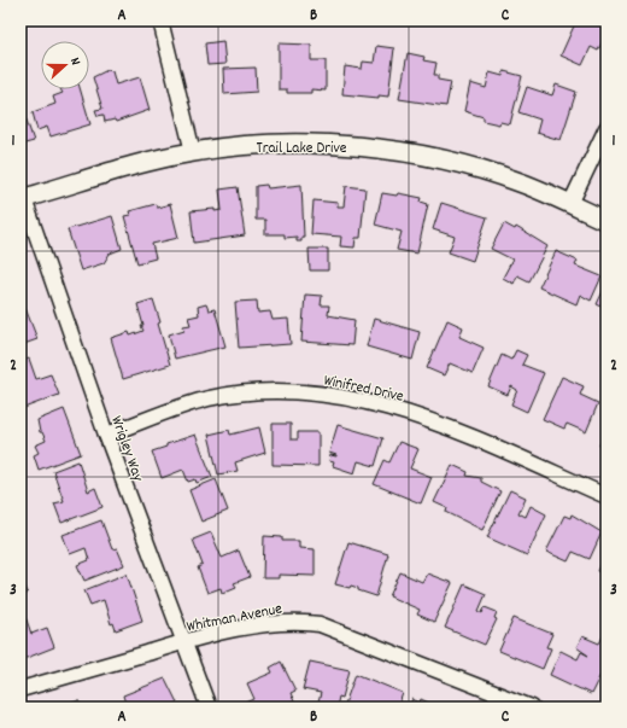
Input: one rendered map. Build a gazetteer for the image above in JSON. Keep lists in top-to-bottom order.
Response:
{
  "streets": {
    "street": [
      "Trail Lake Drive",
      "Winifred Drive",
      "Wrigley Way",
      "Whitman Avenue"
    ]
  },
  "crossings": [
    ["Trail Lake Drive", "Wrigley Way"],
    ["Winifred Drive", "Wrigley Way"],
    ["Wrigley Way", "Whitman Avenue"]
  ],
  "north": "right",
  "grid": {
    "columns": ["A", "B", "C"],
    "rows": ["1", "2", "3"]
  }
}
